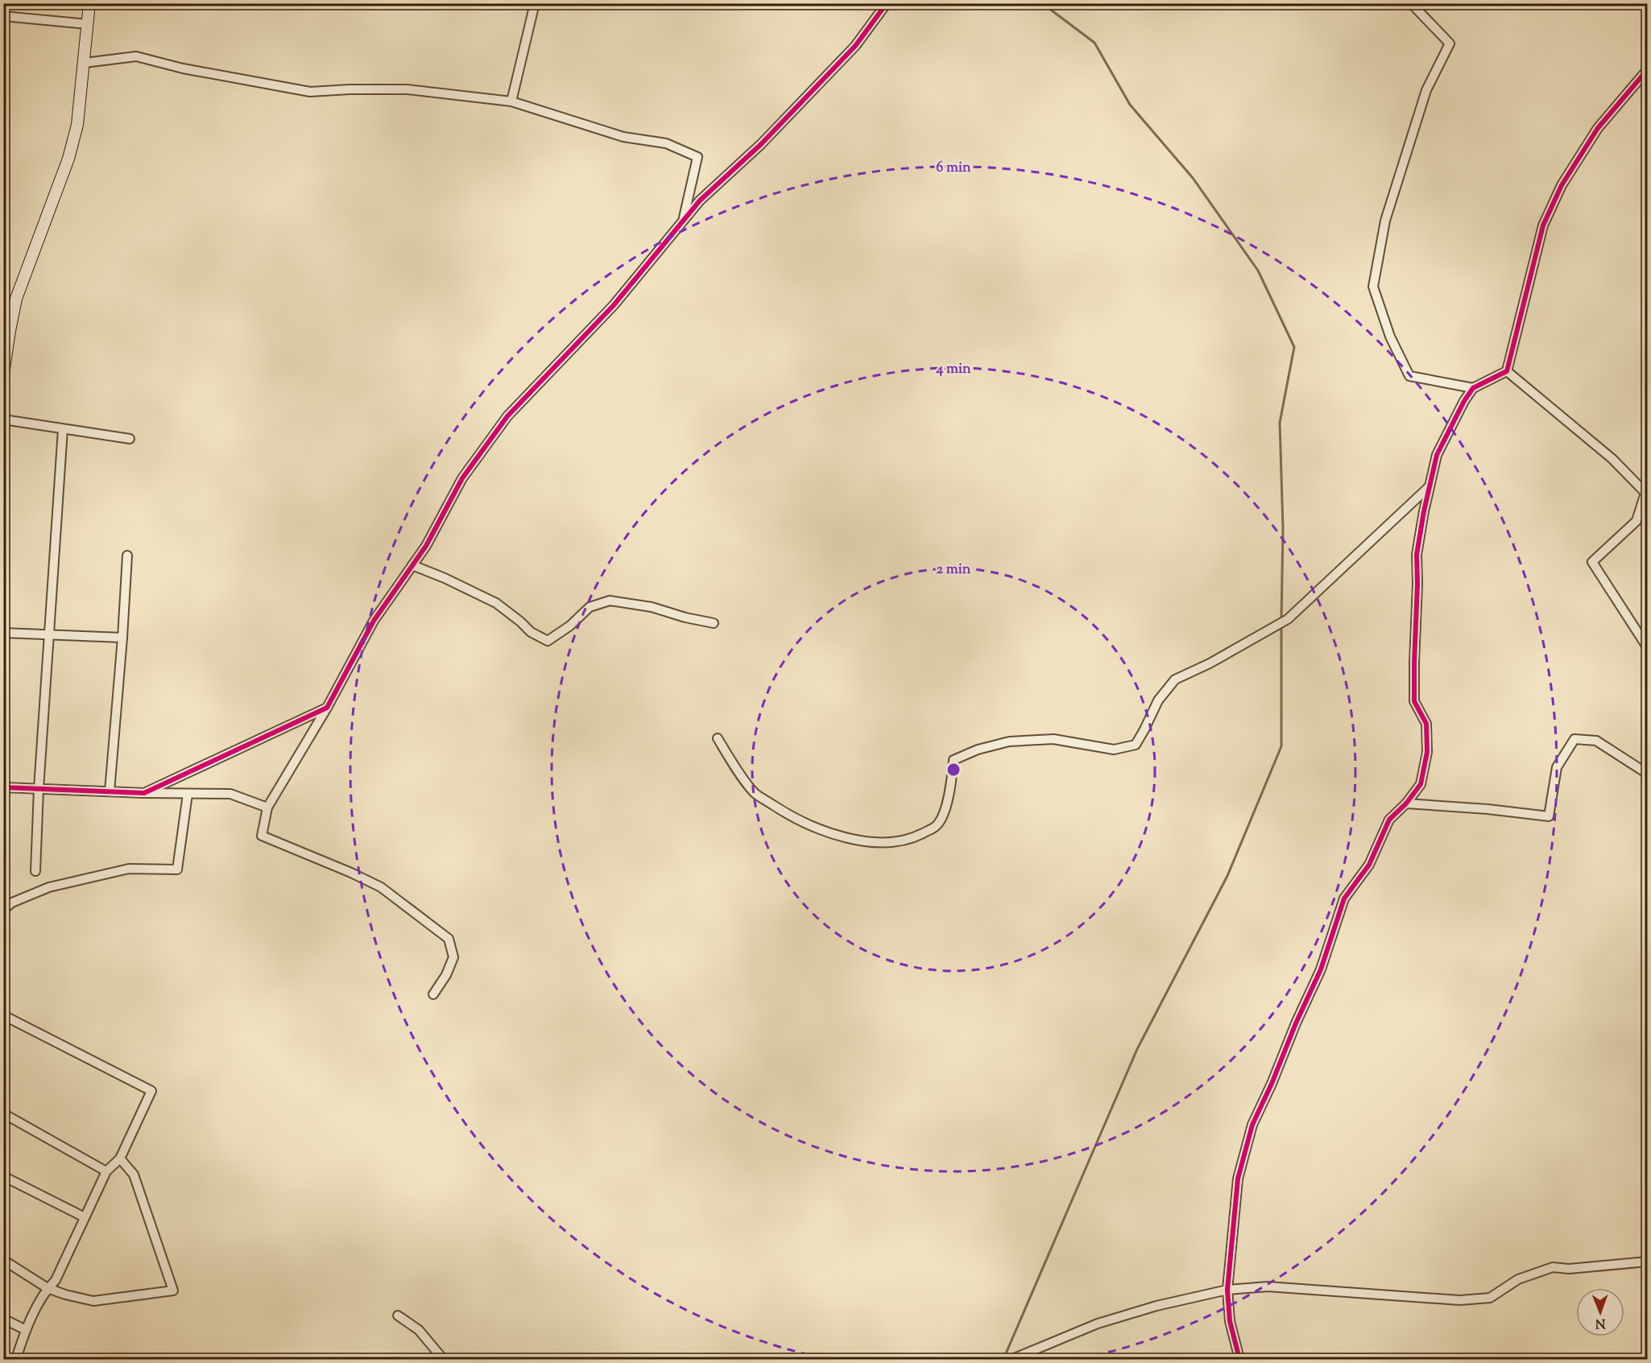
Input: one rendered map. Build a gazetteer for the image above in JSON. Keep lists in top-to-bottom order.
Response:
{
  "north": "bottom",
  "rings": ["6 min", "4 min", "2 min"]
}
